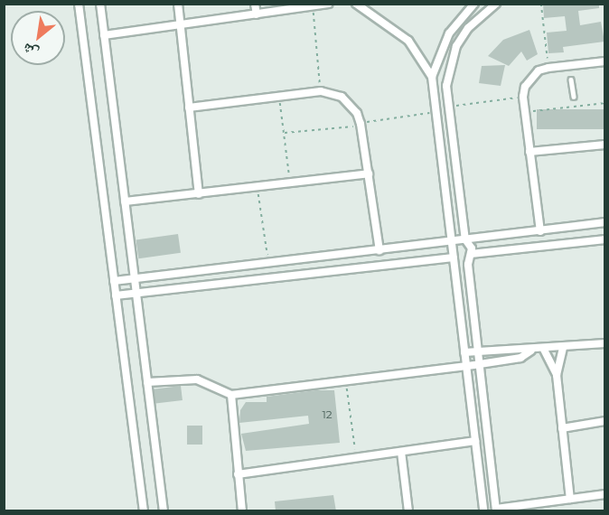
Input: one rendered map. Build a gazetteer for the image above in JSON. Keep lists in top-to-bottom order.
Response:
{
  "house_numbers": ["12"],
  "north": "bottom left"
}
